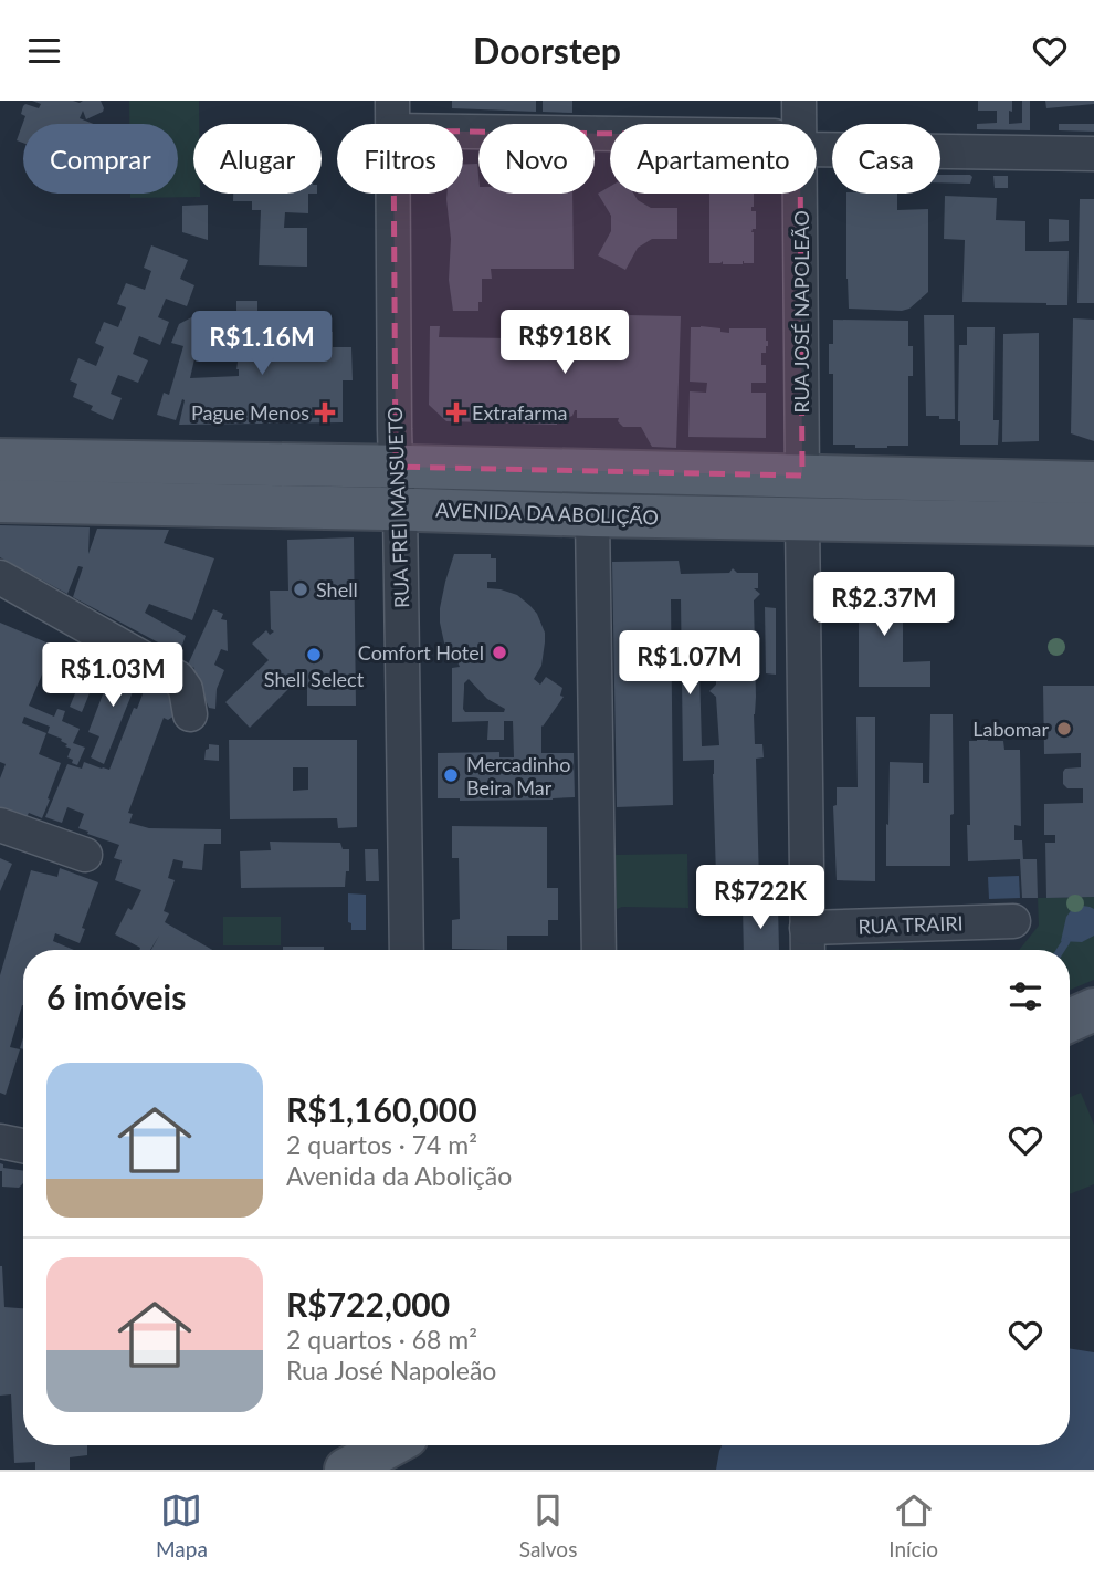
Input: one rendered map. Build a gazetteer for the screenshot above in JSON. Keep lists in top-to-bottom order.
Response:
{
  "streets": {
    "main road": ["AVENIDA DA ABOLIÇÃO"],
    "street": ["RUA JOSÉ NAPOLEÃO", "RUA FREI MANSUETO", "RUA TRAIRI"]
  },
  "crossings": [
    ["RUA FREI MANSUETO", "AVENIDA DA ABOLIÇÃO"]
  ],
  "places": {
    "health": ["Pague Menos", "Extrafarma"],
    "other": [
      "Shell",
      "Comfort Hotel",
      "Shell Select",
      "Labomar",
      "Mercadinho Beira Mar"
    ]
  },
  "page": {
    "header": "Doorstep",
    "chip": [
      "Comprar",
      "Alugar",
      "Filtros",
      "Novo",
      "Apartamento",
      "Casa"
    ],
    "price": [
      "R$918K",
      "R$1.16M",
      "R$2.37M",
      "R$1.07M",
      "R$1.03M",
      "R$722K"
    ],
    "heading": "6 imóveis",
    "list": [
      {
        "name": "R$1,160,000",
        "note": "2 quartos · 74 m² · Avenida da Abolição"
      },
      {
        "name": "R$722,000",
        "note": "2 quartos · 68 m² · Rua José Napoleão"
      }
    ],
    "tabs": ["Mapa", "Salvos", "Início"]
  }
}
